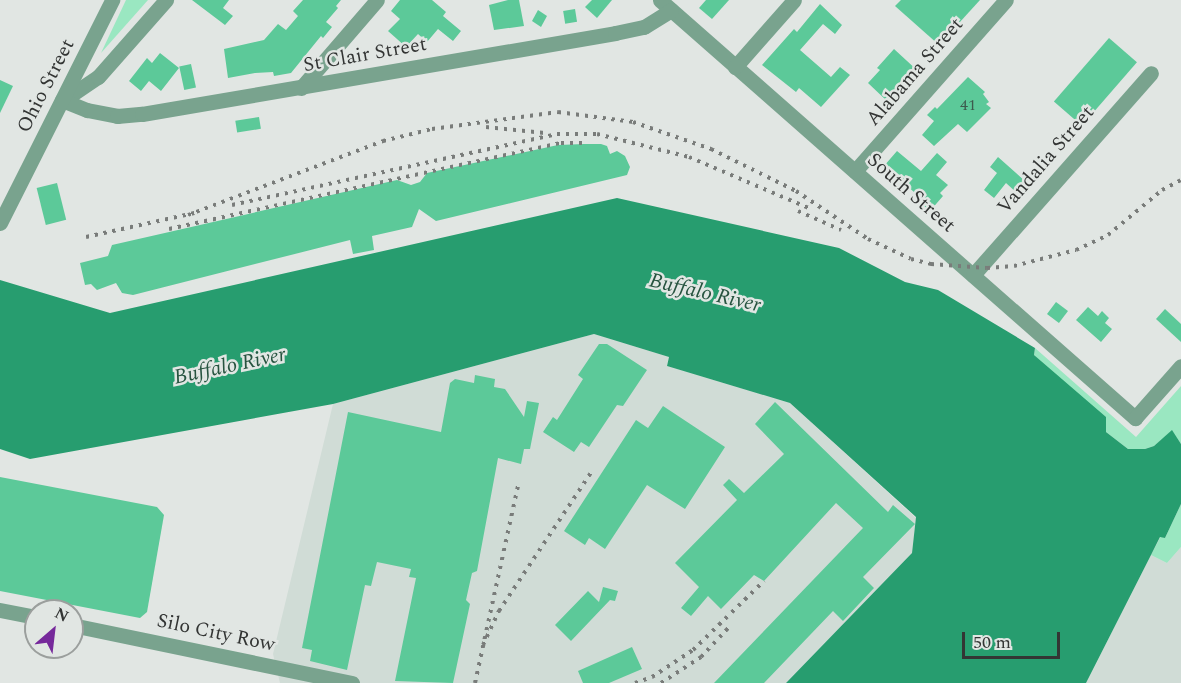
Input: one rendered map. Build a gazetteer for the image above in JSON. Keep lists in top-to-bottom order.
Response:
{
  "streets": {
    "street": [
      "St Clair Street",
      "Alabama Street",
      "Ohio Street",
      "Vandalia Street",
      "South Street",
      "Silo City Row"
    ]
  },
  "crossings": [
    ["St Clair Street", "Ohio Street"],
    ["St Clair Street", "South Street"],
    ["Alabama Street", "South Street"],
    ["Vandalia Street", "South Street"]
  ],
  "water": ["Buffalo River"],
  "house_numbers": ["41"],
  "scale_bar": "50 m",
  "north": "top right"
}
